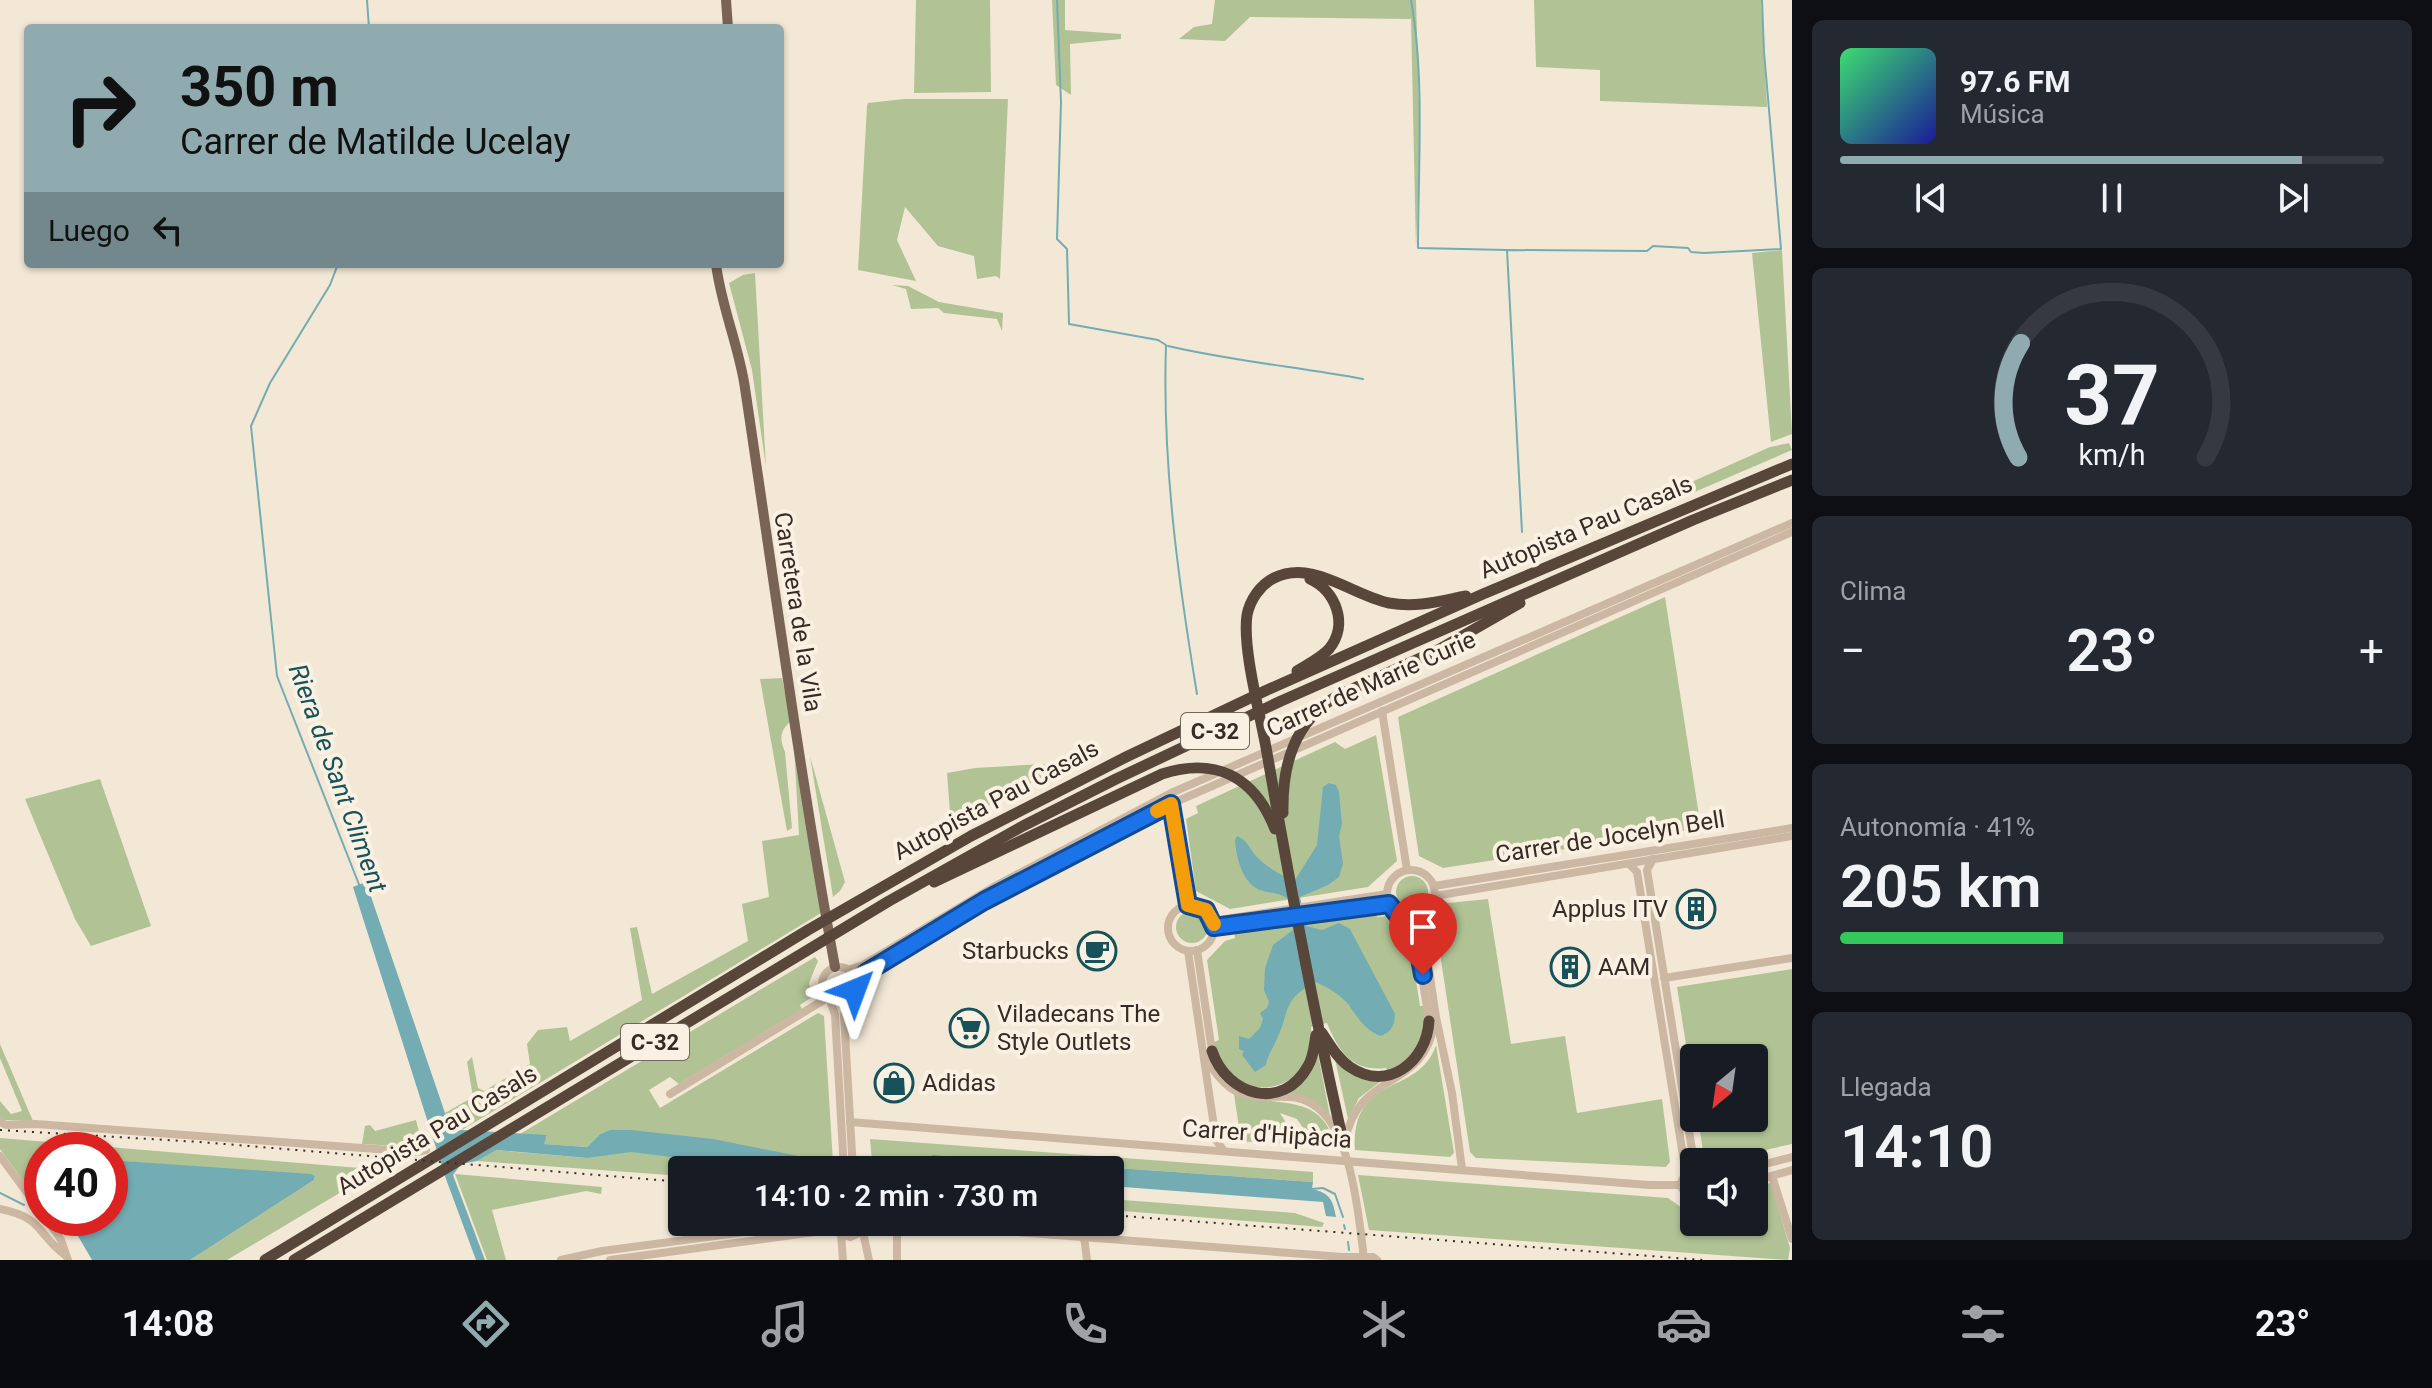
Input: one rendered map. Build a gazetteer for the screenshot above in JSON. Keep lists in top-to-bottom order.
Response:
{
  "streets": {
    "highway": ["Autopista Pau Casals", "C-32"],
    "main road": ["Carretera de la Vila"],
    "street": ["Carrer de Marie Curie", "Carrer de Jocelyn Bell", "Carrer d'Hipàcia"]
  },
  "crossings": [
    ["Carretera de la Vila", "Carrer de Marie Curie"]
  ],
  "water": ["Riera de Sant Climent"],
  "places": {
    "building": ["Applus ITV", "AAM"],
    "cafe": ["Starbucks"],
    "supermarket": ["Viladecans The Style Outlets"],
    "shop": ["Adidas"]
  },
  "north": "bottom left",
  "page": {
    "turn": ["350 m", "Carrer de Matilde Ucelay"],
    "song": ["97.6 FM", "Música"],
    "then": "Luego",
    "tile": [
      "Clima",
      ["Autonomía · 41%", "205 km"],
      ["Llegada", "14:10"]
    ],
    "heat": ["−", "23°", "+"],
    "limit": "40",
    "trip": "14:10 · 2 min · 730 m",
    "tabs": ["14:08", "23°"],
    "gauge": ["37", "km/h"]
  }
}
